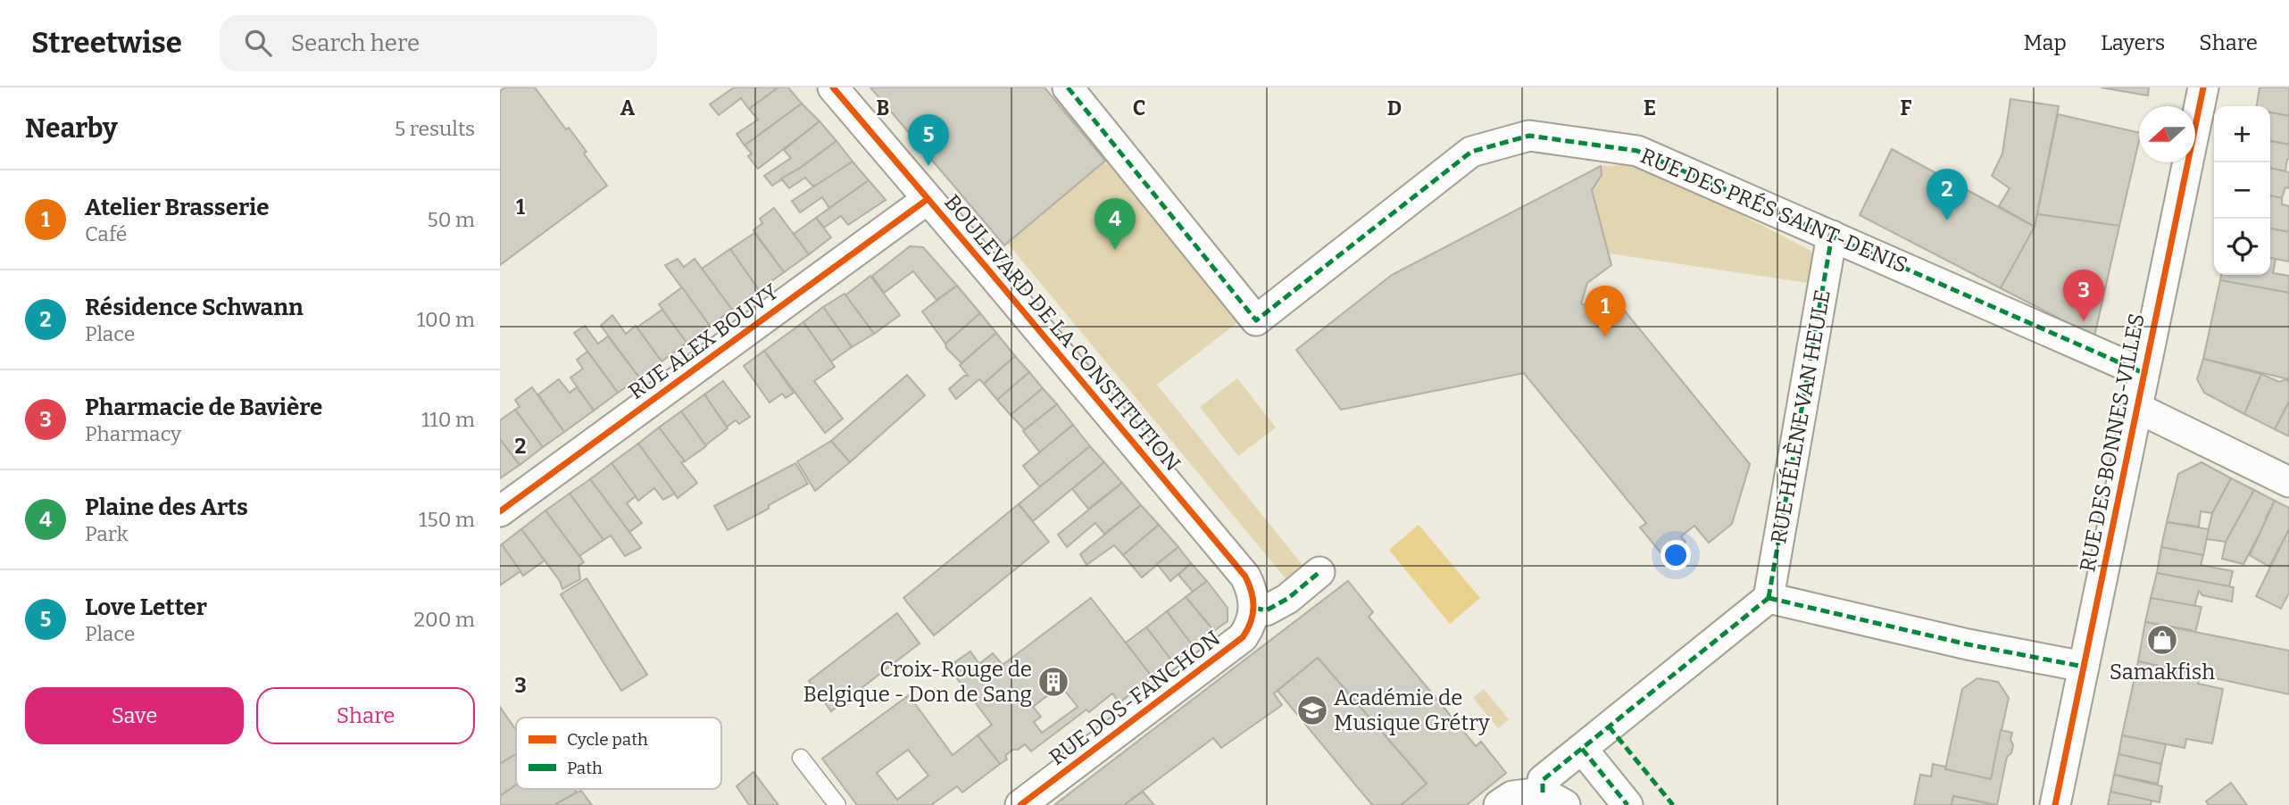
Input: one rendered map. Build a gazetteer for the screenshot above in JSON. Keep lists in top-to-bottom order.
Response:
{
  "streets": {
    "street": [
      "RUE DES PRÉS SAINT-DENIS",
      "BOULEVARD DE LA CONSTITUTION",
      "RUE ALEX BOUVY",
      "RUE HÉLÈNE VAN HEULE",
      "RUE DES BONNES-VILLES",
      "RUE DOS-FANCHON"
    ]
  },
  "crossings": [
    ["RUE DES PRÉS SAINT-DENIS", "RUE HÉLÈNE VAN HEULE"],
    ["RUE DES PRÉS SAINT-DENIS", "RUE DES BONNES-VILLES"],
    ["BOULEVARD DE LA CONSTITUTION", "RUE ALEX BOUVY"],
    ["BOULEVARD DE LA CONSTITUTION", "RUE DOS-FANCHON"]
  ],
  "places": {
    "shop": ["Samakfish"],
    "building": ["Croix-Rouge de Belgique - Don de Sang"],
    "school or university": ["Académie de Musique Grétry"]
  },
  "legend": ["Cycle path", "Path"],
  "north": "left",
  "page": {
    "header": "Streetwise",
    "search": "Search here",
    "nav": ["Map", "Layers", "Share"],
    "heading": ["Nearby", "5 results"],
    "map_buttons": ["+", "−"],
    "pins": [
      "5",
      "2",
      "4",
      "3",
      "1"
    ],
    "list": [
      {
        "mark": "1",
        "name": "Atelier Brasserie",
        "note": "Café",
        "value": "50 m"
      },
      {
        "mark": "2",
        "name": "Résidence Schwann",
        "note": "Place",
        "value": "100 m"
      },
      {
        "mark": "3",
        "name": "Pharmacie de Bavière",
        "note": "Pharmacy",
        "value": "110 m"
      },
      {
        "mark": "4",
        "name": "Plaine des Arts",
        "note": "Park",
        "value": "150 m"
      },
      {
        "mark": "5",
        "name": "Love Letter",
        "note": "Place",
        "value": "200 m"
      }
    ],
    "buttons": ["Save", "Share"]
  },
  "grid": {
    "columns": [
      "A",
      "B",
      "C",
      "D",
      "E",
      "F"
    ],
    "rows": ["1", "2", "3"]
  }
}
